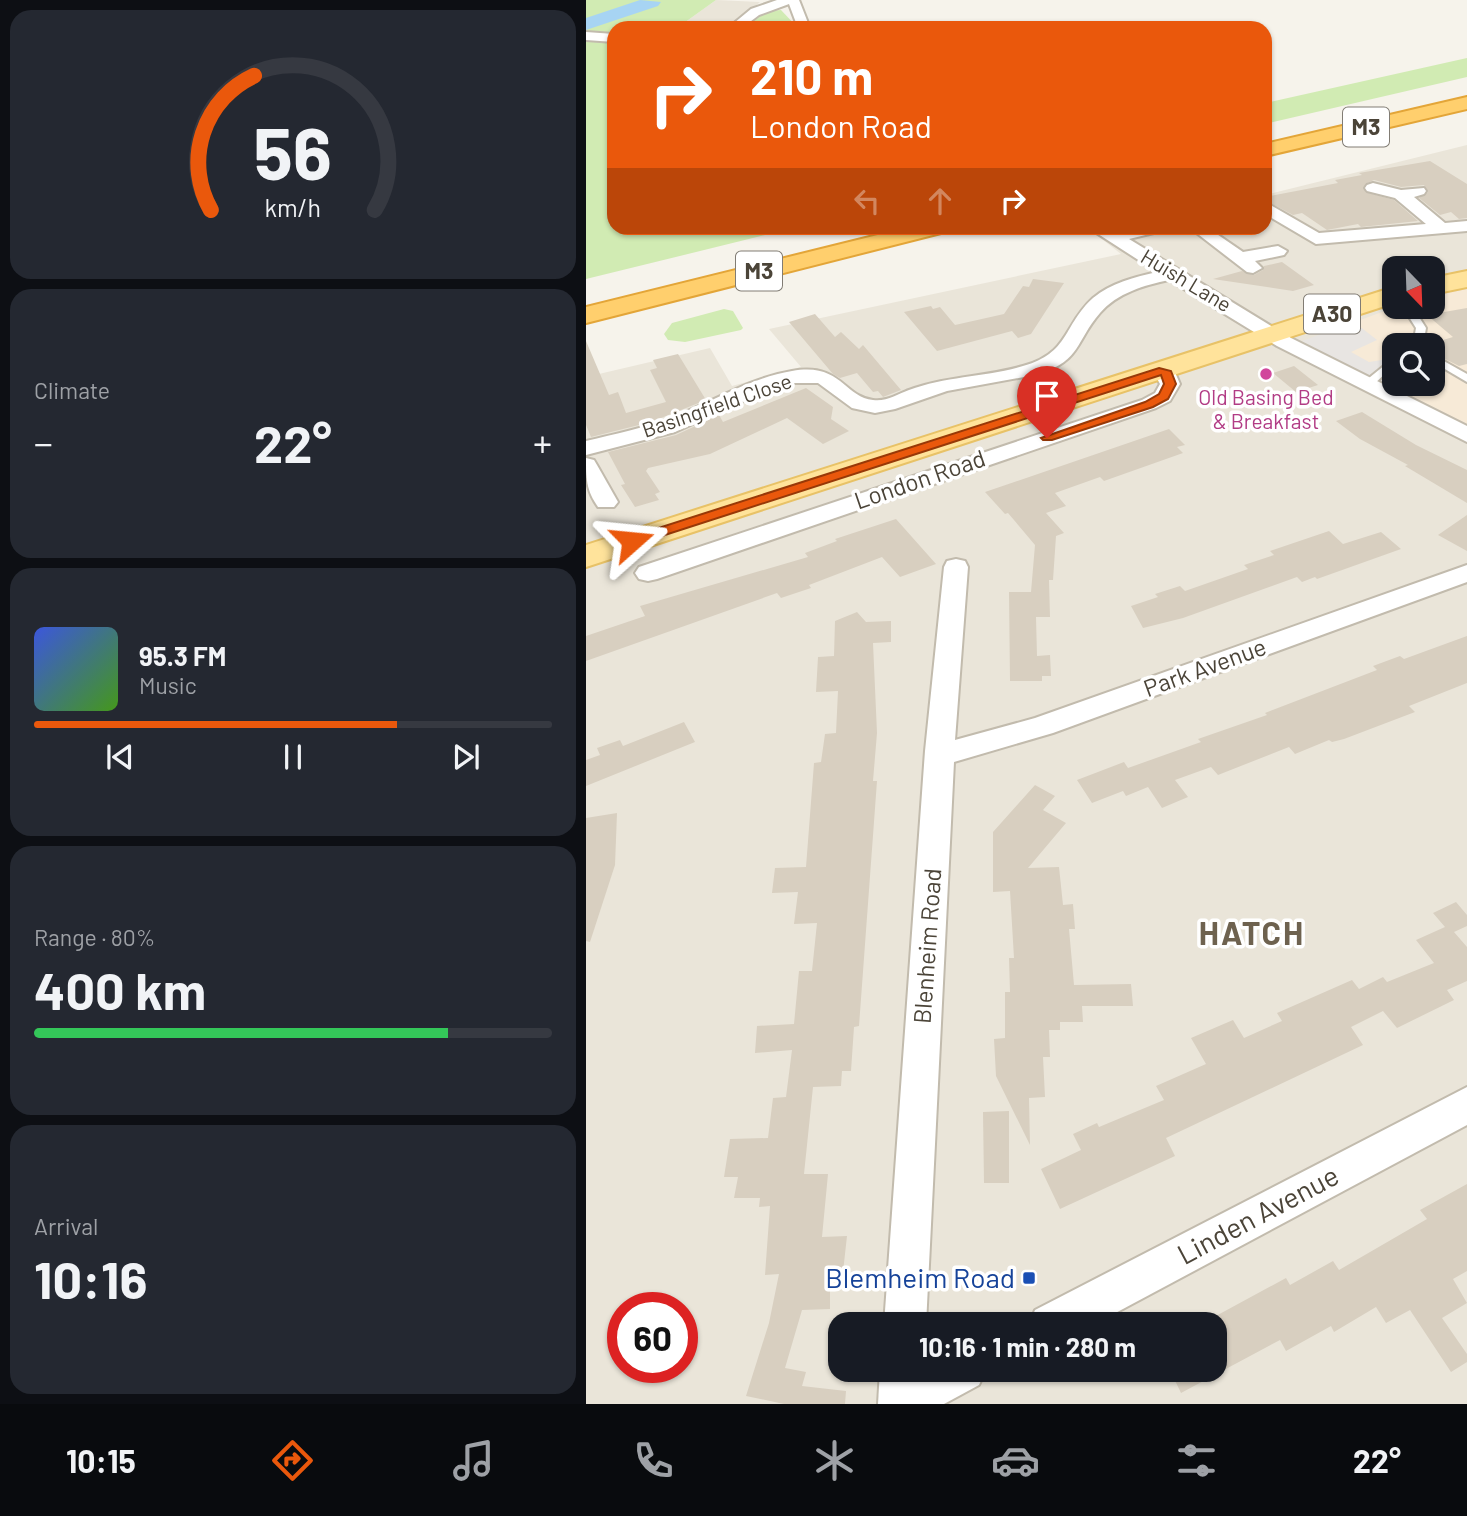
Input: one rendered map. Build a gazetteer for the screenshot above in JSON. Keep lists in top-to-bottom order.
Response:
{
  "streets": {
    "highway": ["M3"],
    "main road": ["A30", "London Road"],
    "street": [
      "Huish Lane",
      "Basingfield Close",
      "Park Avenue",
      "Blenheim Road",
      "Linden Avenue"
    ]
  },
  "crossings": [
    ["Huish Lane", "Basingfield Close"],
    ["Huish Lane", "London Road"],
    ["Park Avenue", "Blenheim Road"]
  ],
  "districts": ["HATCH"],
  "places": {
    "other": ["Old Basing Bed & Breakfast"],
    "transit": ["Blemheim Road"]
  },
  "north": "bottom right",
  "page": {
    "turn": ["210 m", "London Road"],
    "tile": [
      "Climate",
      ["Range · 80%", "400 km"],
      ["Arrival", "10:16"]
    ],
    "heat": ["−", "22°", "+"],
    "song": ["95.3 FM", "Music"],
    "limit": "60",
    "trip": "10:16 · 1 min · 280 m",
    "tabs": ["10:15", "22°"],
    "gauge": ["56", "km/h"]
  }
}
